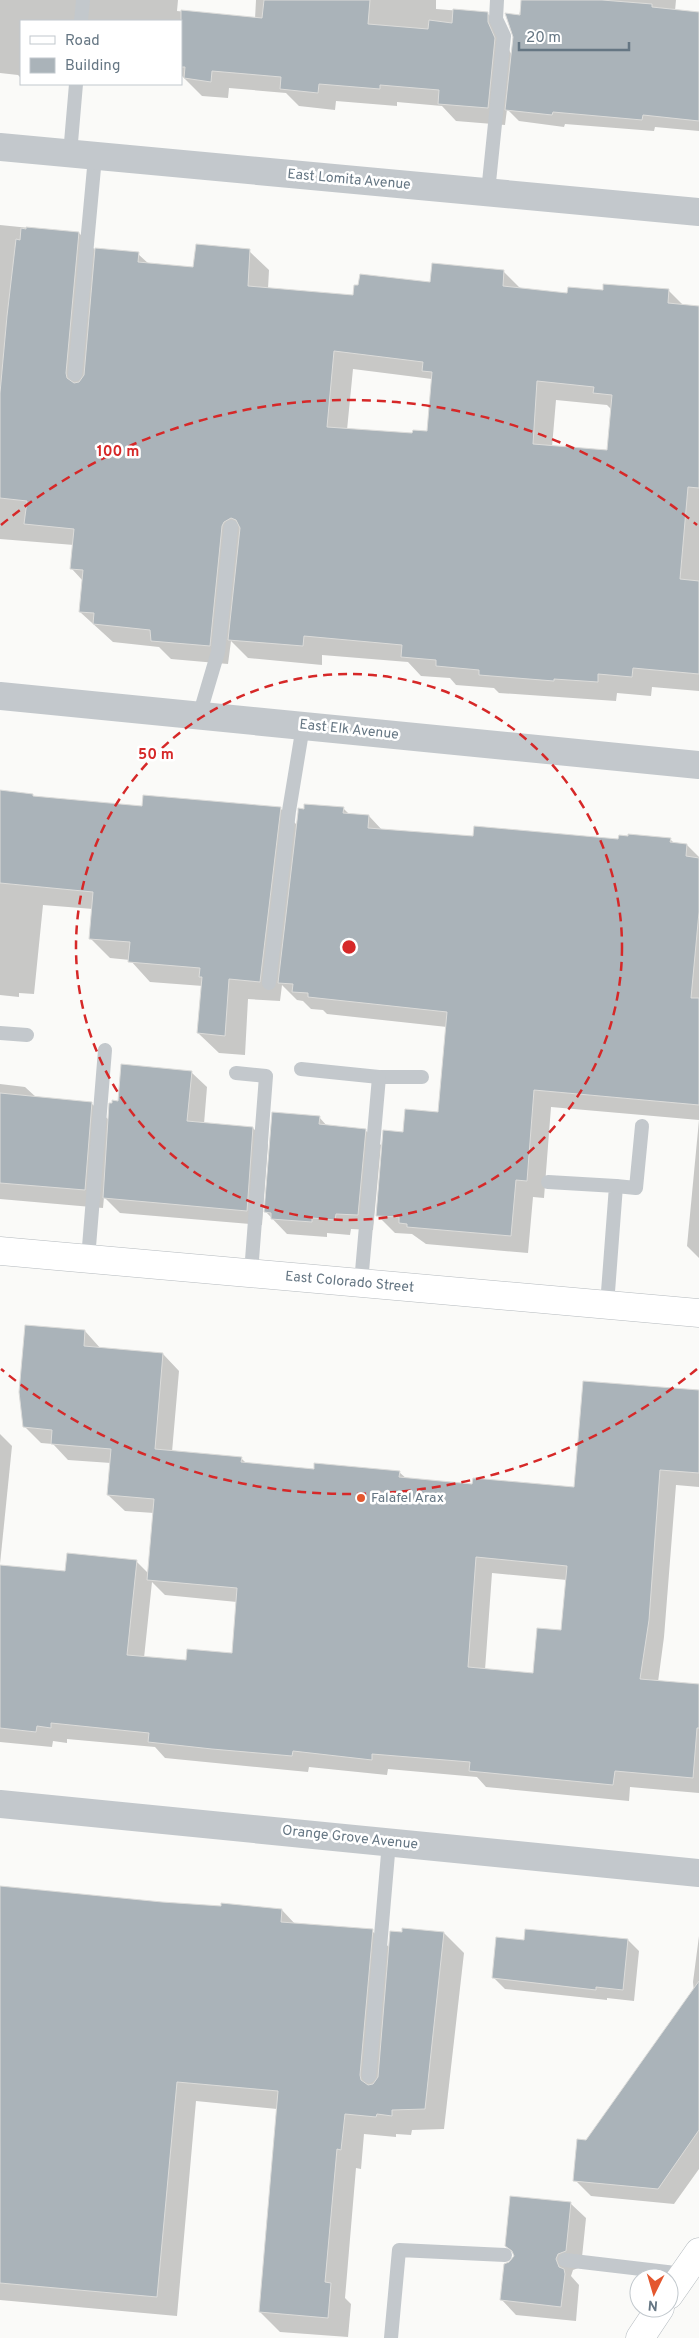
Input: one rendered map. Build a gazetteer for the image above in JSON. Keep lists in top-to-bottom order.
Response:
{
  "streets": {
    "main road": ["East Colorado Street"],
    "street": ["East Lomita Avenue", "East Elk Avenue", "Orange Grove Avenue"]
  },
  "places": ["Falafel Arax"],
  "legend": ["Road", "Building"],
  "scale_bar": "20 m",
  "north": "bottom",
  "rings": ["100 m", "50 m"]
}
